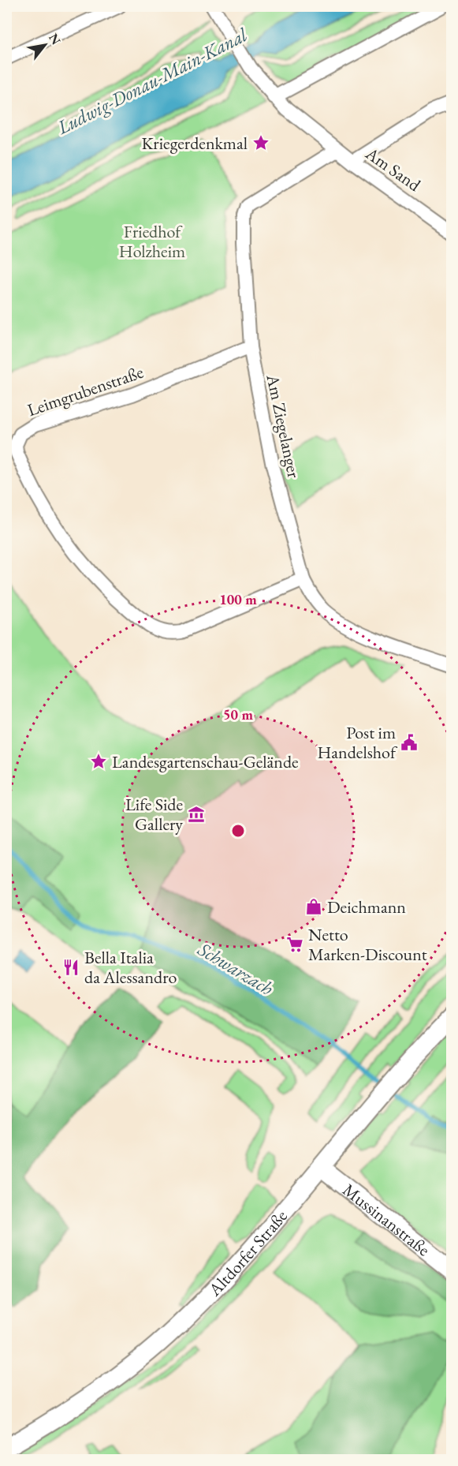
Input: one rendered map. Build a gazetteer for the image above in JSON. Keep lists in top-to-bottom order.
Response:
{
  "streets": {
    "main road": ["Mussinanstraße", "Altdorfer Straße"],
    "street": ["Am Sand", "Leimgrubenstraße", "Am Ziegelanger"]
  },
  "crossings": [
    ["Am Sand", "Am Ziegelanger"],
    ["Leimgrubenstraße", "Am Ziegelanger"],
    ["Mussinanstraße", "Altdorfer Straße"]
  ],
  "water": ["Ludwig-Donau-Main-Kanal", "Schwarzach"],
  "parks": ["Friedhof Holzheim"],
  "places": {
    "place": ["Kriegerdenkmal", "Landesgartenschau-Gelände"],
    "public building": ["Post im Handelshof"],
    "museum": ["Life Side Gallery"],
    "shop": ["Deichmann"],
    "supermarket": ["Netto Marken-Discount"],
    "restaurant": ["Bella Italia da Alessandro"]
  },
  "north": "top right",
  "rings": ["100 m", "50 m"]
}
